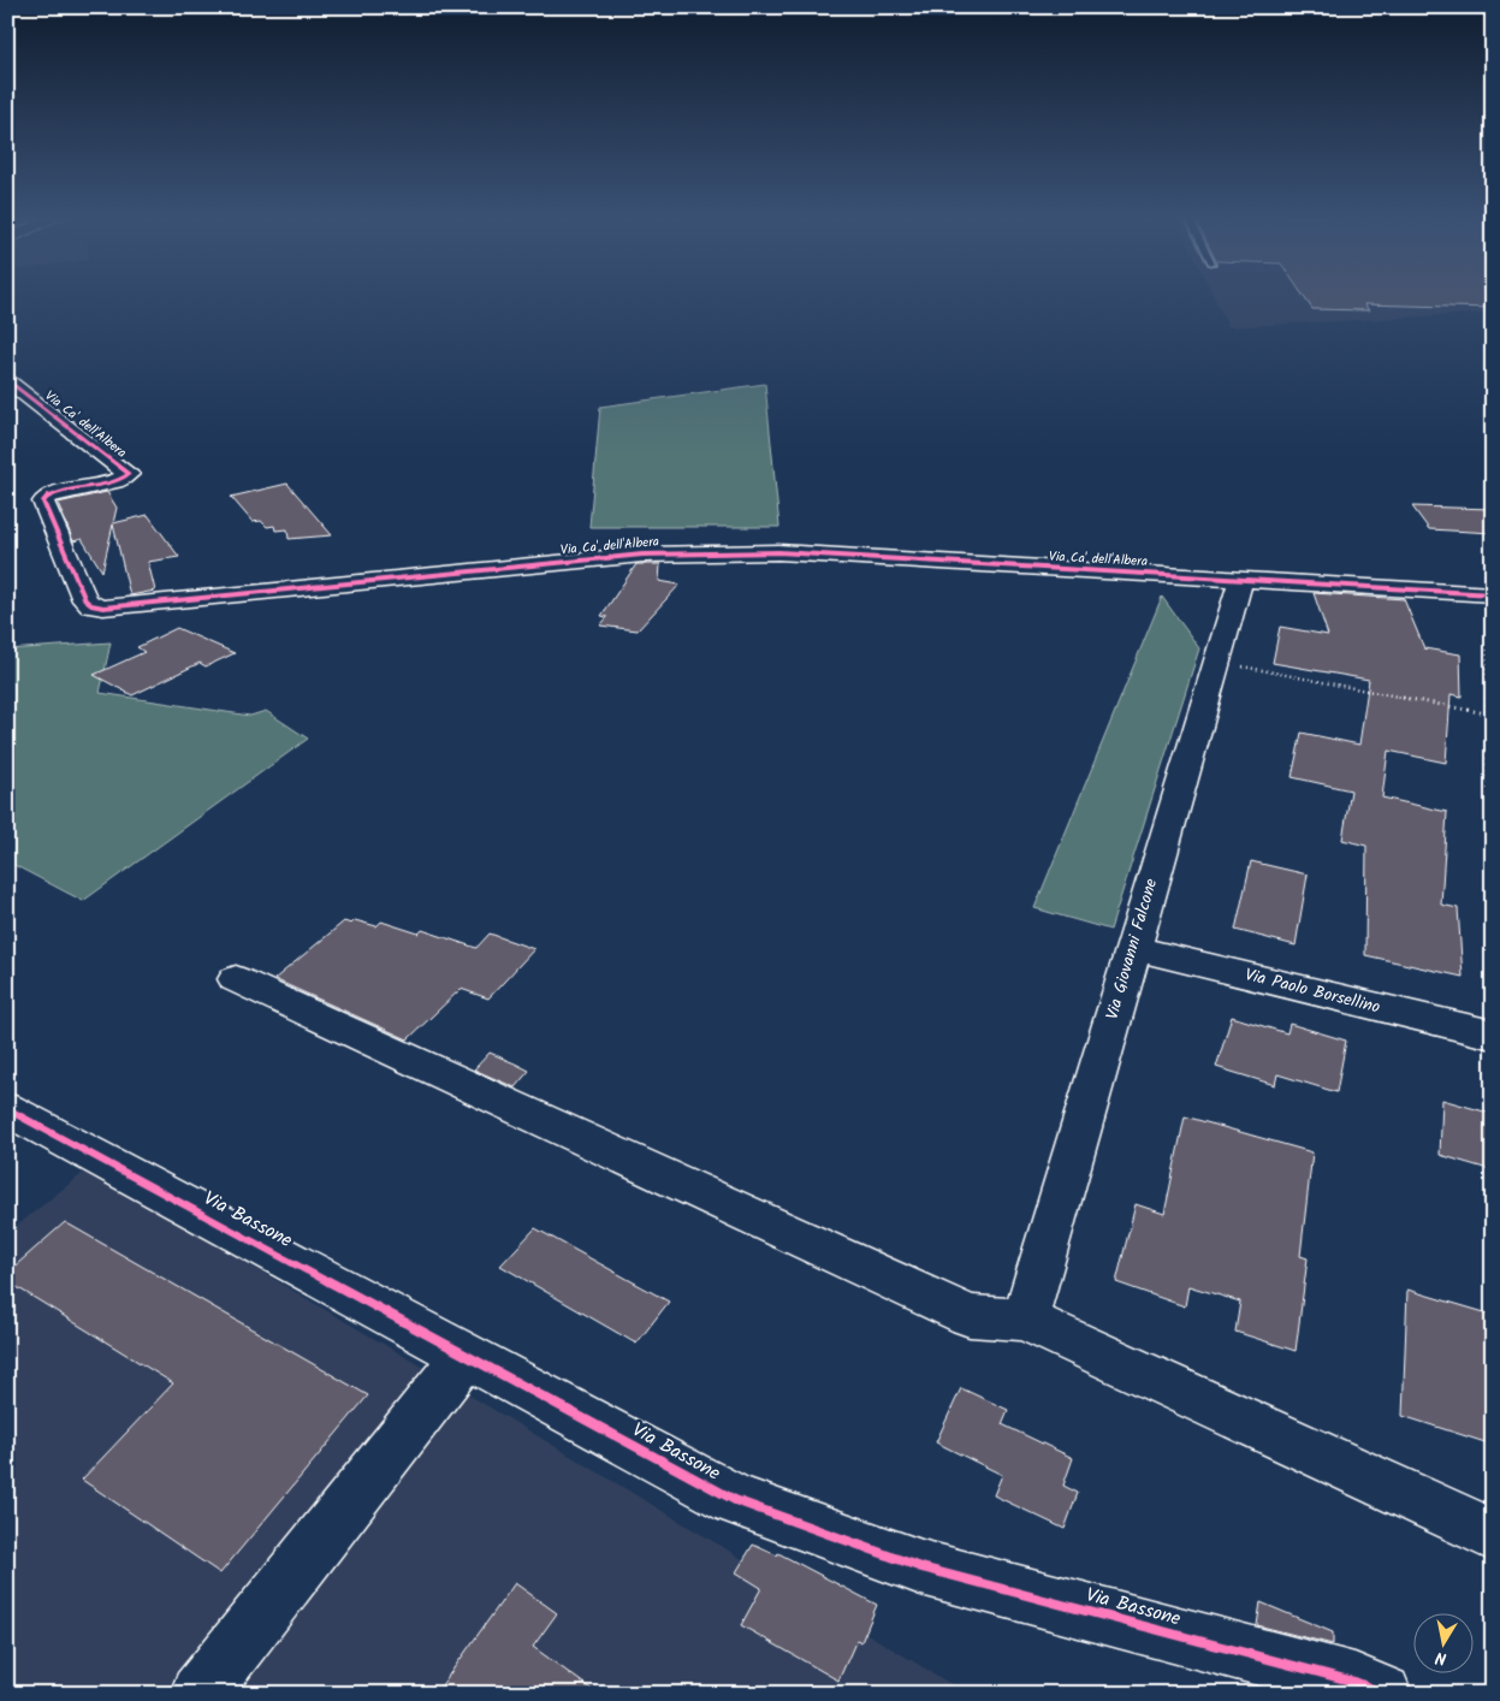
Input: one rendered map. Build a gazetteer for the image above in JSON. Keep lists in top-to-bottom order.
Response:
{
  "streets": {
    "street": [
      "Via Ca' dell'Albera",
      "Via Giovanni Falcone",
      "Via Paolo Borsellino",
      "Via Bassone"
    ]
  },
  "crossings": [
    ["Via Ca' dell'Albera", "Via Giovanni Falcone"],
    ["Via Giovanni Falcone", "Via Paolo Borsellino"]
  ],
  "north": "bottom"
}
